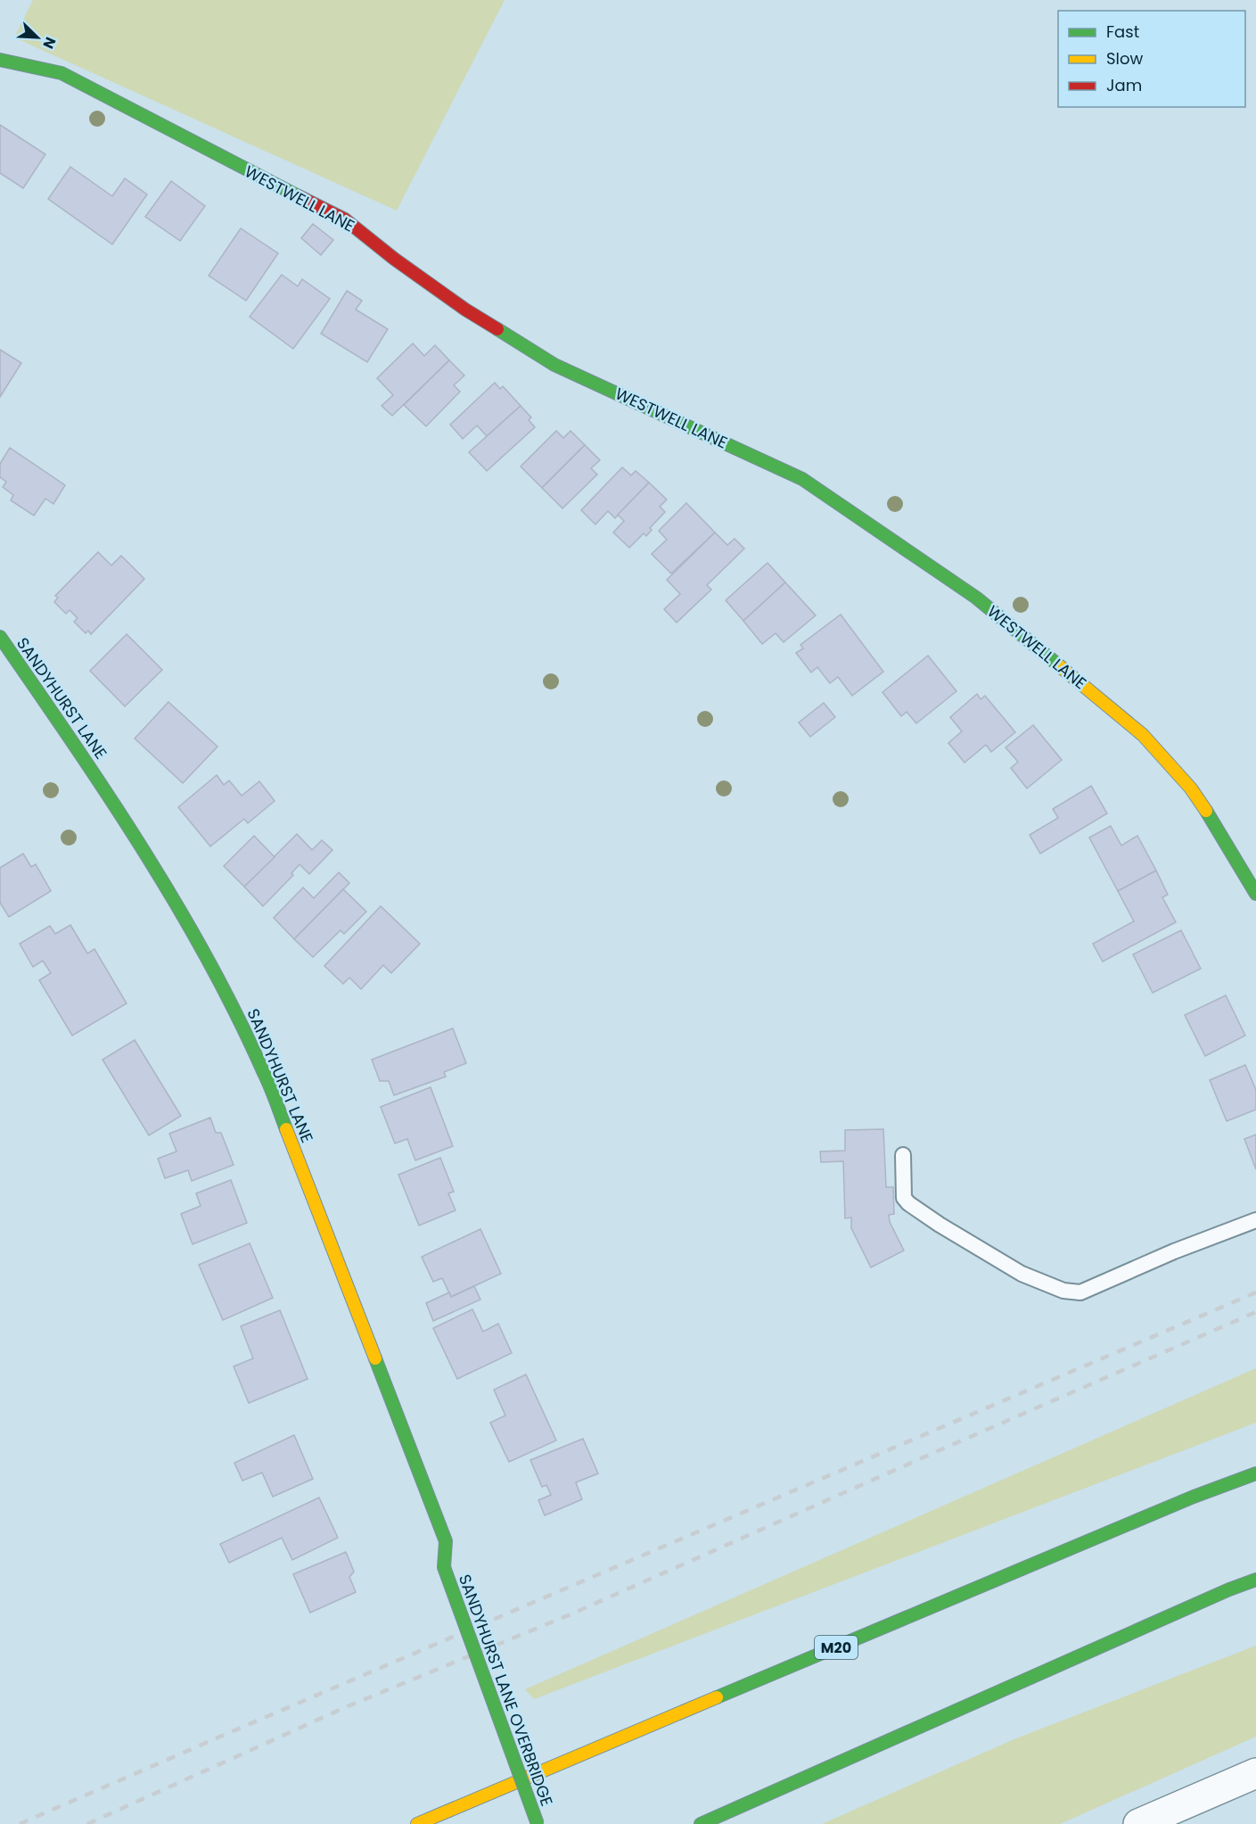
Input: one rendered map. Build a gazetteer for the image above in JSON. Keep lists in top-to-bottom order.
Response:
{
  "streets": {
    "main road": [
      "WESTWELL LANE",
      "SANDYHURST LANE",
      "M20",
      "SANDYHURST LANE OVERBRIDGE"
    ]
  },
  "crossings": [
    ["SANDYHURST LANE", "SANDYHURST LANE OVERBRIDGE"]
  ],
  "legend": ["Fast", "Slow", "Jam"],
  "north": "bottom right"
}
